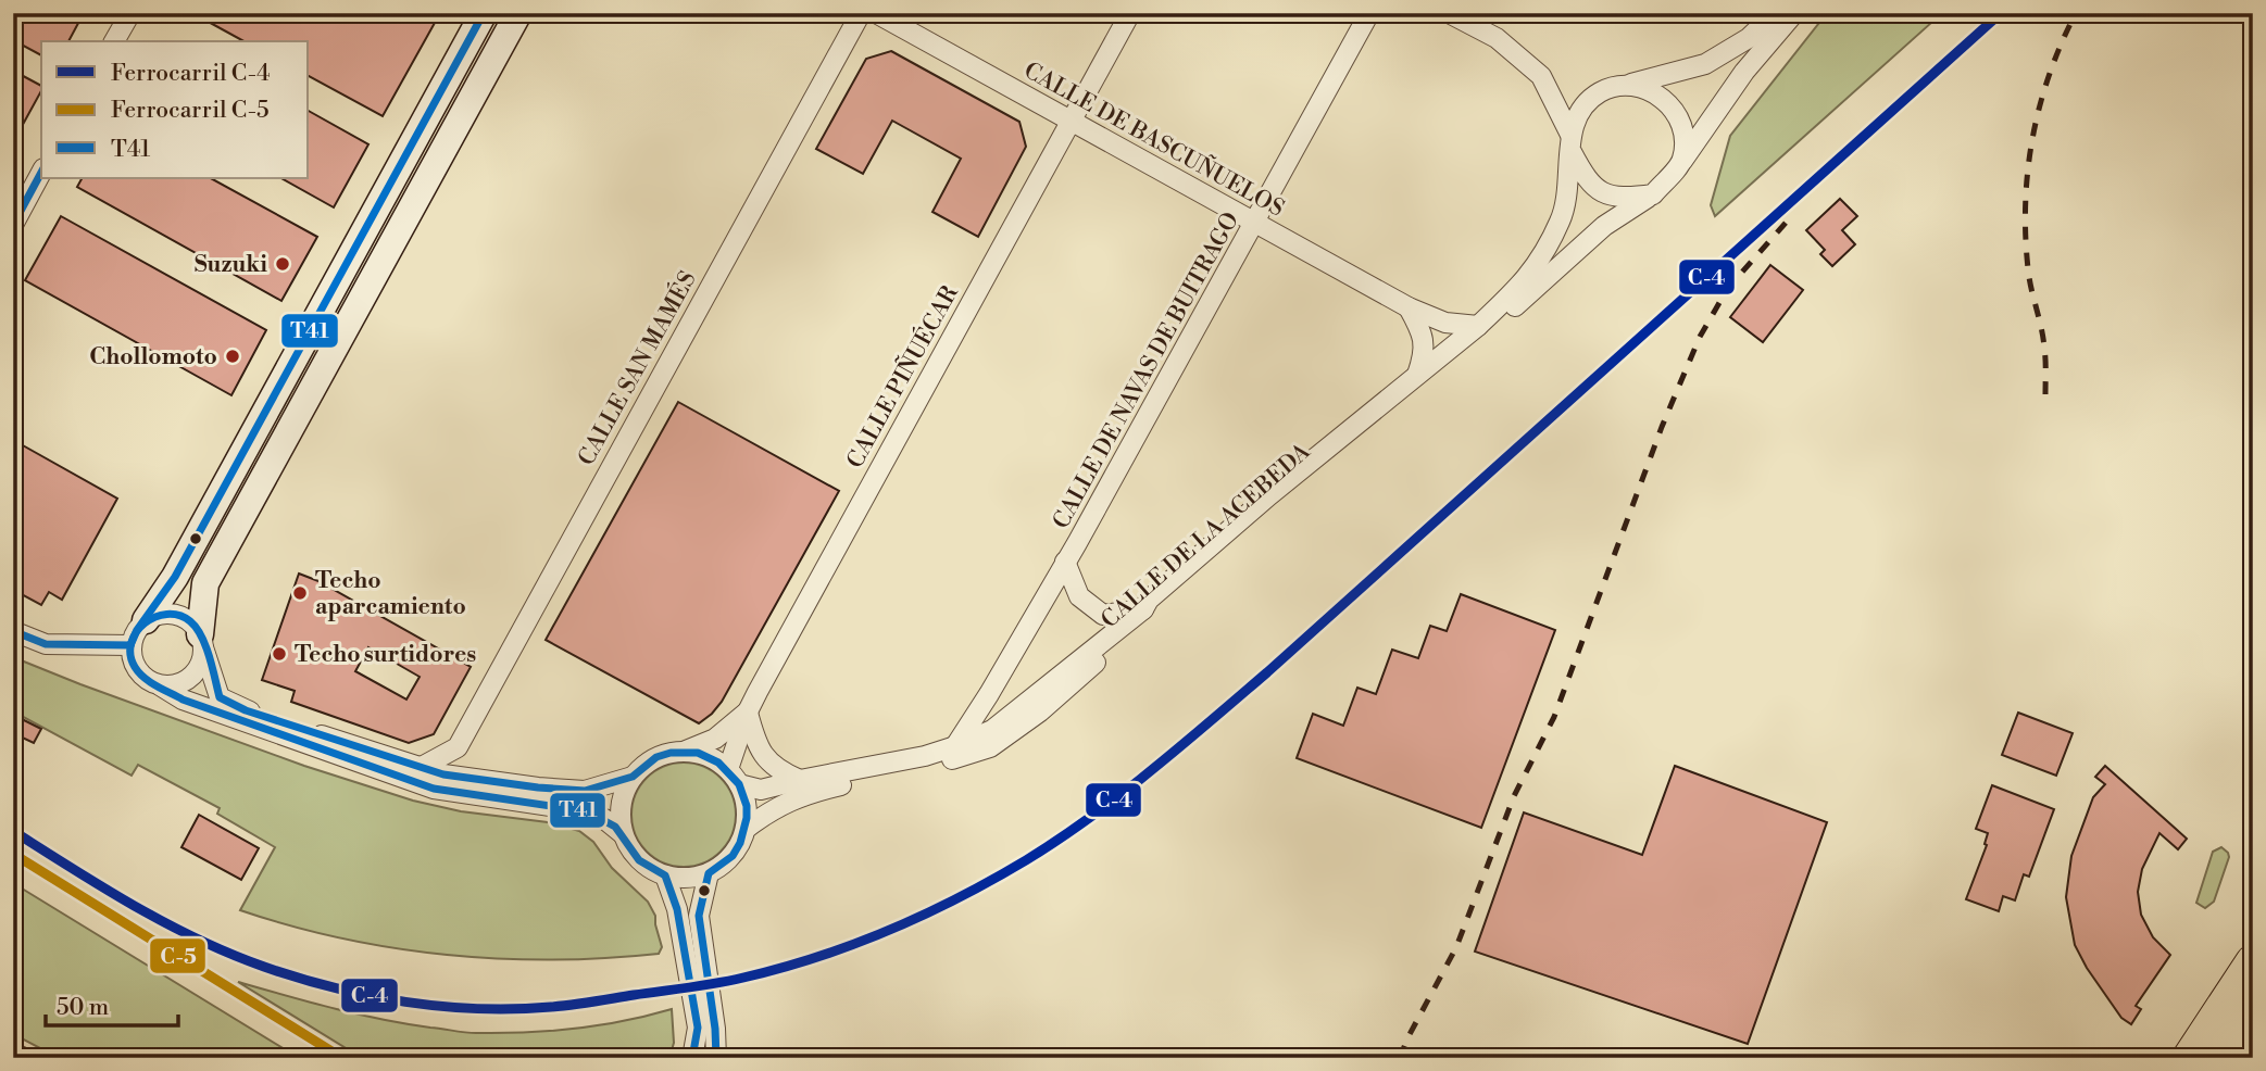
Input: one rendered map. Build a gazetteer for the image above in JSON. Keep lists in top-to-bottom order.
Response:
{
  "streets": {
    "street": [
      "CALLE DE BASCUÑUELOS",
      "CALLE SAN MAMÉS",
      "CALLE DE NAVAS DE BUITRAGO",
      "CALLE PIÑUÉCAR",
      "CALLE DE LA ACEBEDA"
    ]
  },
  "crossings": [
    ["CALLE DE BASCUÑUELOS", "CALLE DE NAVAS DE BUITRAGO"],
    ["CALLE DE BASCUÑUELOS", "CALLE PIÑUÉCAR"],
    ["CALLE DE BASCUÑUELOS", "CALLE DE LA ACEBEDA"],
    ["CALLE DE NAVAS DE BUITRAGO", "CALLE DE LA ACEBEDA"],
    ["CALLE PIÑUÉCAR", "CALLE DE LA ACEBEDA"]
  ],
  "places": [
    "Suzuki",
    "Chollomoto",
    "Techo aparcamiento",
    "Techo surtidores"
  ],
  "lines": ["rail line C-4", "transit line T41", "rail line C-5"],
  "legend": ["Ferrocarril C-4", "Ferrocarril C-5", "T41"],
  "scale_bar": "50 m"
}
